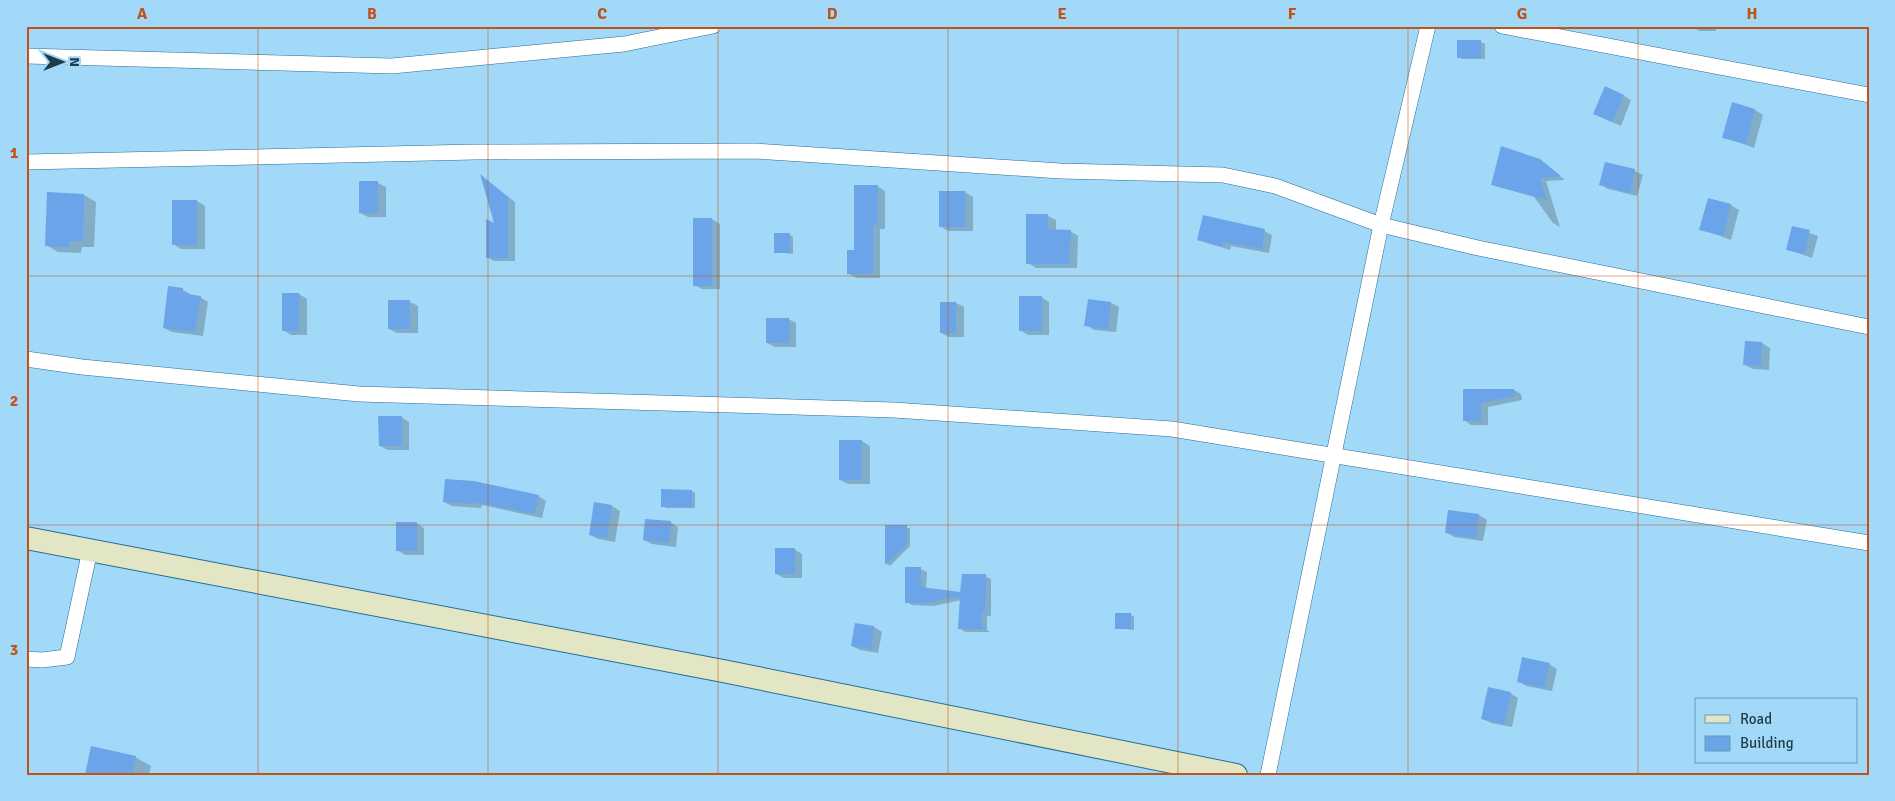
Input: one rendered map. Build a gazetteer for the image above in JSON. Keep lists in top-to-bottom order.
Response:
{
  "legend": ["Road", "Building"],
  "north": "right",
  "grid": {
    "columns": [
      "A",
      "B",
      "C",
      "D",
      "E",
      "F",
      "G",
      "H"
    ],
    "rows": ["1", "2", "3"]
  }
}
